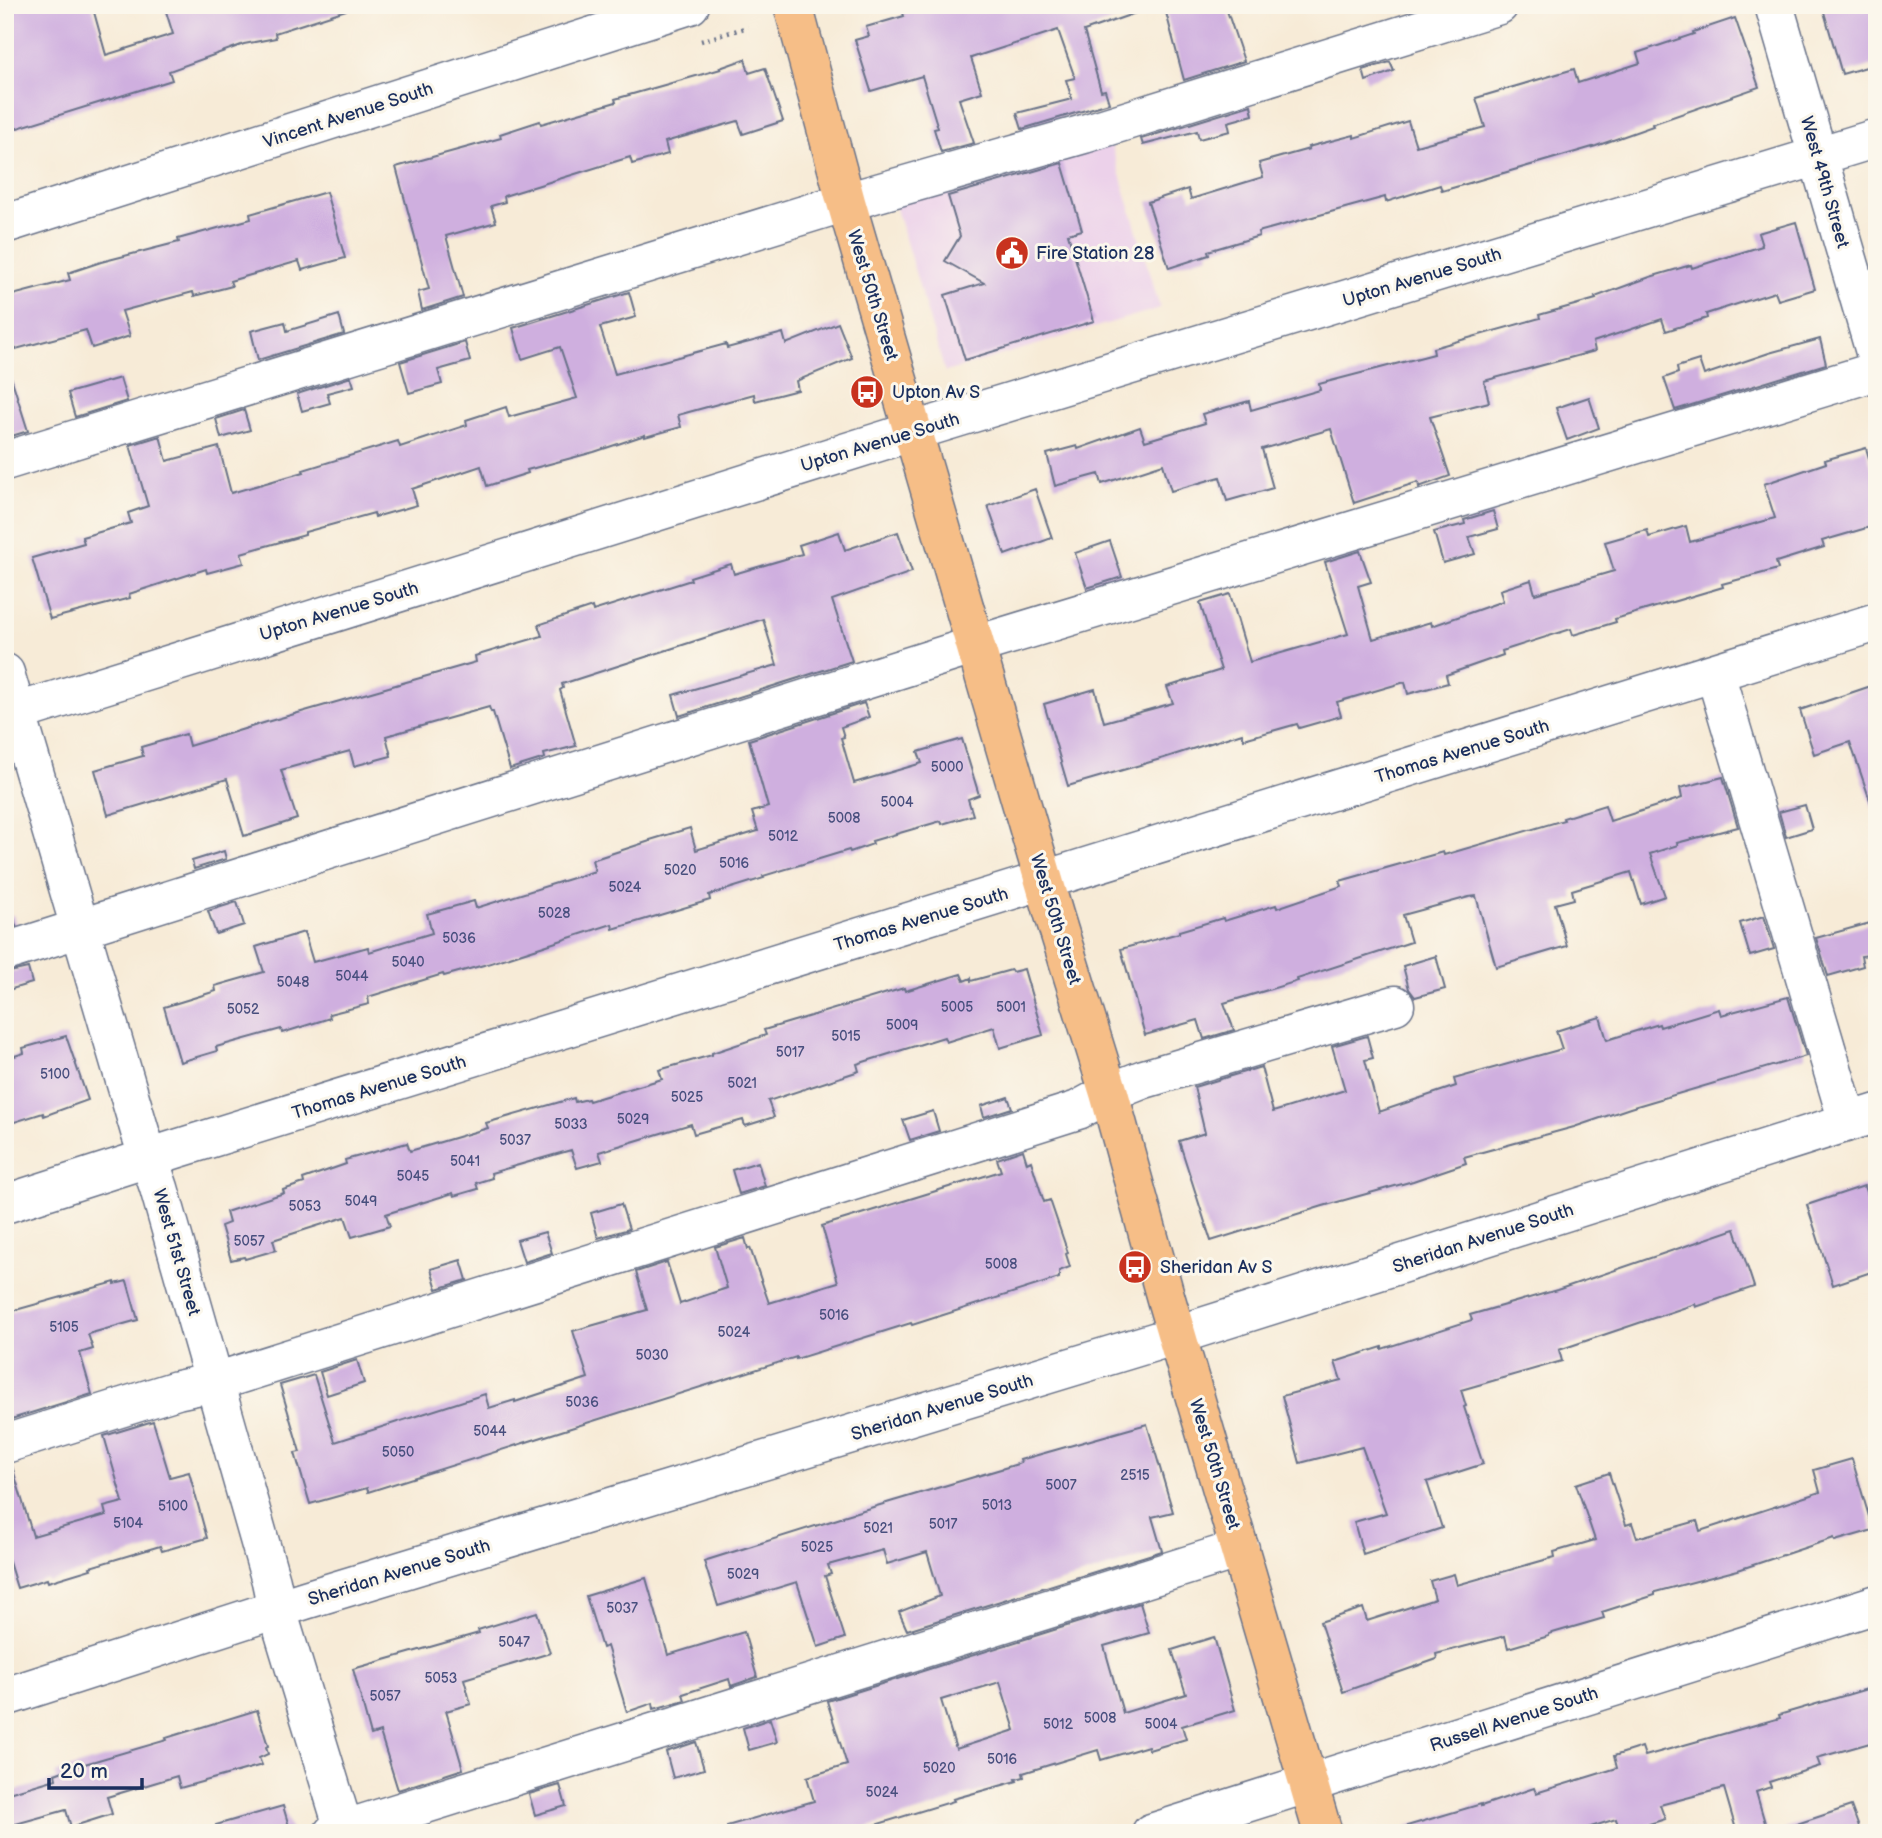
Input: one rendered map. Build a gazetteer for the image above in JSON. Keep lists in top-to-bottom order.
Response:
{
  "streets": {
    "main road": ["West 50th Street"],
    "street": [
      "Vincent Avenue South",
      "West 49th Street",
      "Upton Avenue South",
      "Thomas Avenue South",
      "Sheridan Avenue South",
      "West 51st Street",
      "Russell Avenue South"
    ]
  },
  "crossings": [
    ["West 49th Street", "Upton Avenue South"],
    ["Upton Avenue South", "West 50th Street"],
    ["Upton Avenue South", "West 51st Street"],
    ["West 50th Street", "Thomas Avenue South"],
    ["West 50th Street", "Sheridan Avenue South"],
    ["West 50th Street", "Russell Avenue South"],
    ["Thomas Avenue South", "West 51st Street"],
    ["Sheridan Avenue South", "West 51st Street"]
  ],
  "places": {
    "public building": ["Fire Station 28"],
    "bus stop": ["Upton Av S", "Sheridan Av S"]
  },
  "house_numbers": [
    "5000",
    "5004",
    "5008",
    "5012",
    "5016",
    "5020",
    "5024",
    "5028",
    "5036",
    "5040",
    "5044",
    "5048",
    "5005",
    "5001",
    "5052",
    "5009",
    "5015",
    "5017",
    "5100",
    "5021",
    "5025",
    "5029",
    "5033",
    "5037",
    "5041",
    "5045",
    "5049",
    "5053",
    "5057",
    "5008",
    "5016",
    "5105",
    "5024",
    "5030",
    "5036",
    "5044",
    "5050",
    "2515",
    "5007",
    "5013",
    "5100",
    "5104",
    "5017",
    "5021",
    "5025",
    "5029",
    "5037",
    "5047",
    "5053",
    "5057",
    "5008",
    "5012",
    "5004",
    "5016",
    "5020",
    "5024"
  ],
  "scale_bar": "20 m"
}
